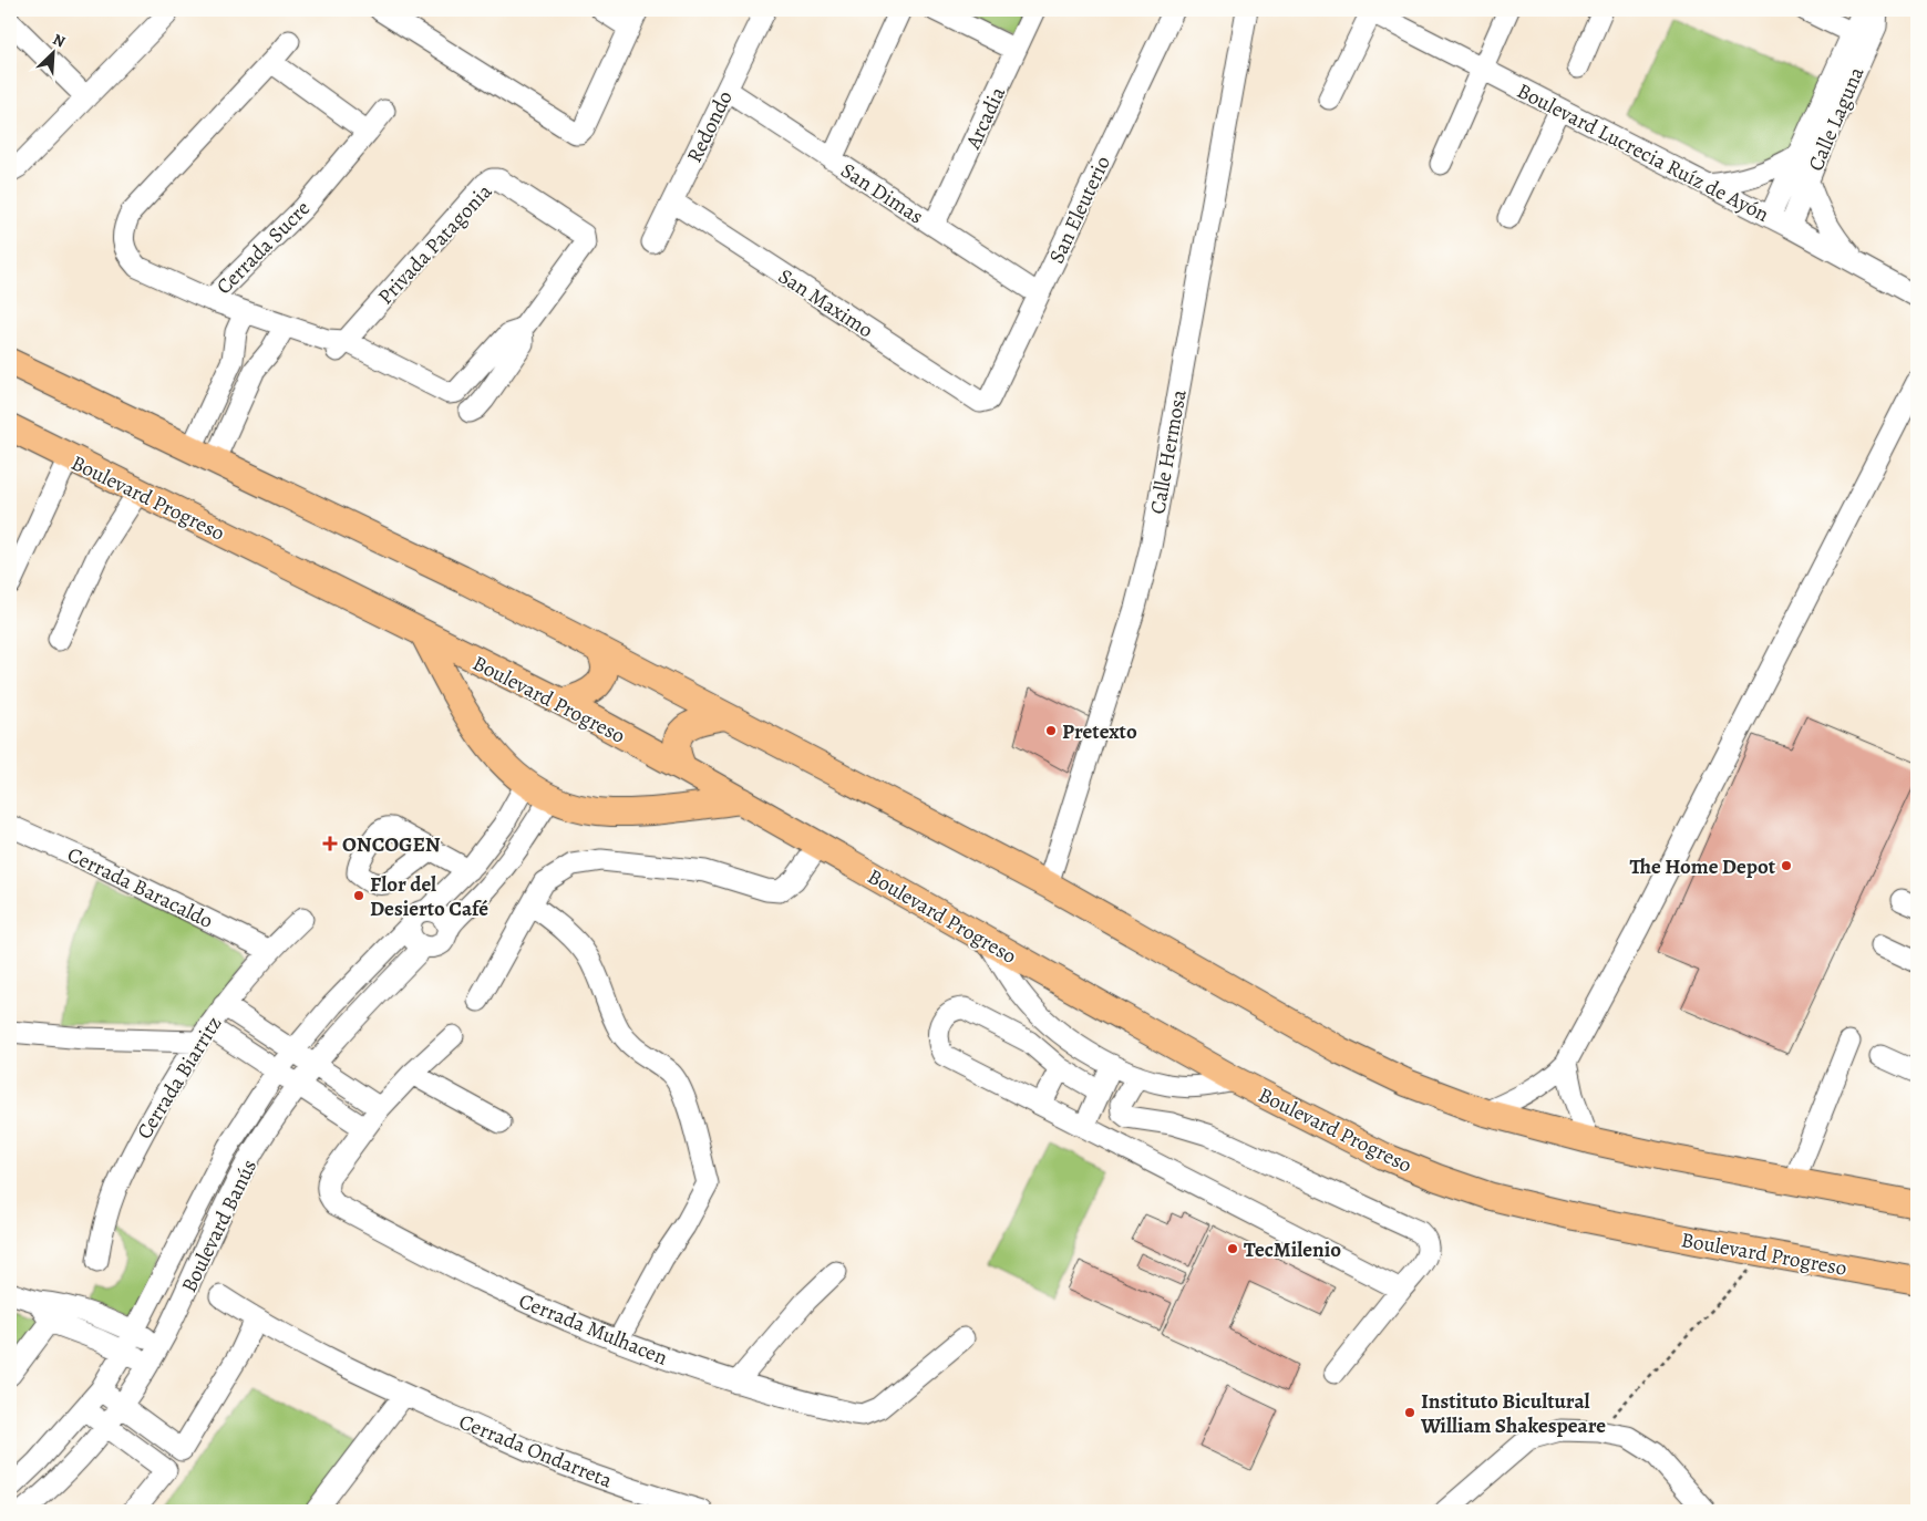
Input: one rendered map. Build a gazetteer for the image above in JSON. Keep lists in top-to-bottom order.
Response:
{
  "streets": {
    "main road": ["Boulevard Progreso"],
    "street": [
      "Arcadia",
      "Calle Laguna",
      "Redondo",
      "Boulevard Lucrecia Ruíz de Ayón",
      "San Dimas",
      "San Eleuterio",
      "Privada Patagonia",
      "Cerrada Sucre",
      "San Maximo",
      "Calle Hermosa",
      "Cerrada Baracaldo",
      "Cerrada Biarritz",
      "Boulevard Banús",
      "Cerrada Mulhacen",
      "Cerrada Ondarreta"
    ]
  },
  "crossings": [
    ["Arcadia", "San Dimas"],
    ["Calle Laguna", "Boulevard Lucrecia Ruíz de Ayón"],
    ["Redondo", "San Dimas"],
    ["Redondo", "San Maximo"],
    ["San Dimas", "San Eleuterio"],
    ["San Eleuterio", "San Maximo"],
    ["Cerrada Baracaldo", "Cerrada Biarritz"]
  ],
  "places": {
    "other": [
      "Pretexto",
      "The Home Depot",
      "Flor del Desierto Café",
      "TecMilenio",
      "Instituto Bicultural William Shakespeare"
    ],
    "health": ["ONCOGEN"]
  },
  "north": "top right"
}
